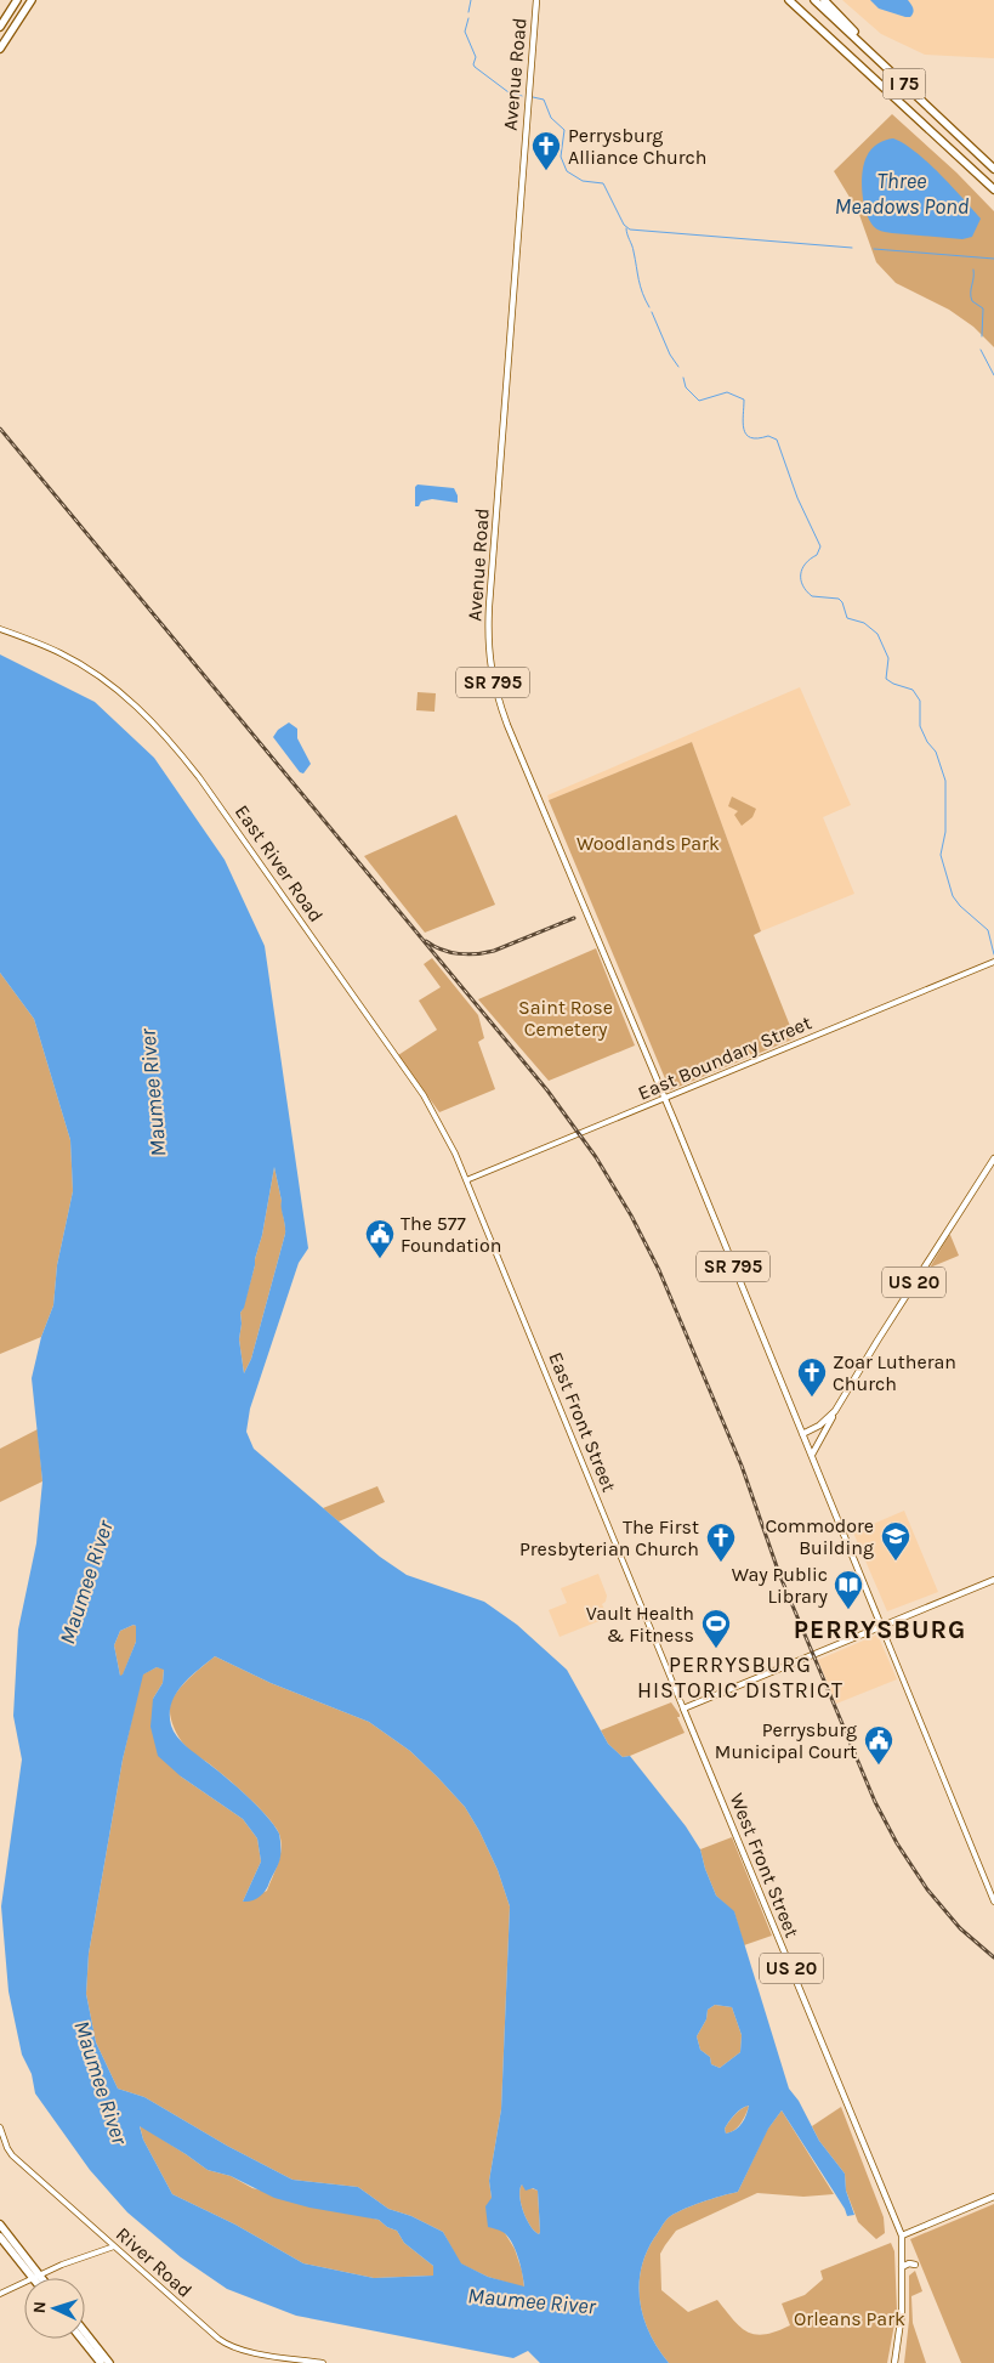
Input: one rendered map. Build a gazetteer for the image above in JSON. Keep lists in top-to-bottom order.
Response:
{
  "streets": {
    "highway": ["I 75"],
    "main road": [
      "Avenue Road",
      "SR 795",
      "East River Road",
      "East Boundary Street",
      "US 20",
      "East Front Street",
      "West Front Street",
      "River Road"
    ]
  },
  "crossings": [
    ["Avenue Road", "SR 795"],
    ["Avenue Road", "East Boundary Street"],
    ["SR 795", "East Boundary Street"],
    ["SR 795", "US 20"],
    ["East River Road", "East Boundary Street"],
    ["East River Road", "East Front Street"],
    ["East Boundary Street", "East Front Street"],
    ["US 20", "West Front Street"],
    ["East Front Street", "West Front Street"]
  ],
  "districts": ["PERRYSBURG", "PERRYSBURG HISTORIC DISTRICT"],
  "water": ["Three Meadows Pond", "Maumee River"],
  "parks": ["Woodlands Park", "Saint Rose Cemetery", "Orleans Park"],
  "places": {
    "church": ["Perrysburg Alliance Church", "Zoar Lutheran Church", "The First Presbyterian Church"],
    "public building": ["The 577 Foundation", "Perrysburg Municipal Court"],
    "school or university": ["Commodore Building"],
    "library": ["Way Public Library"],
    "sports": ["Vault Health & Fitness"]
  },
  "north": "left"
}
